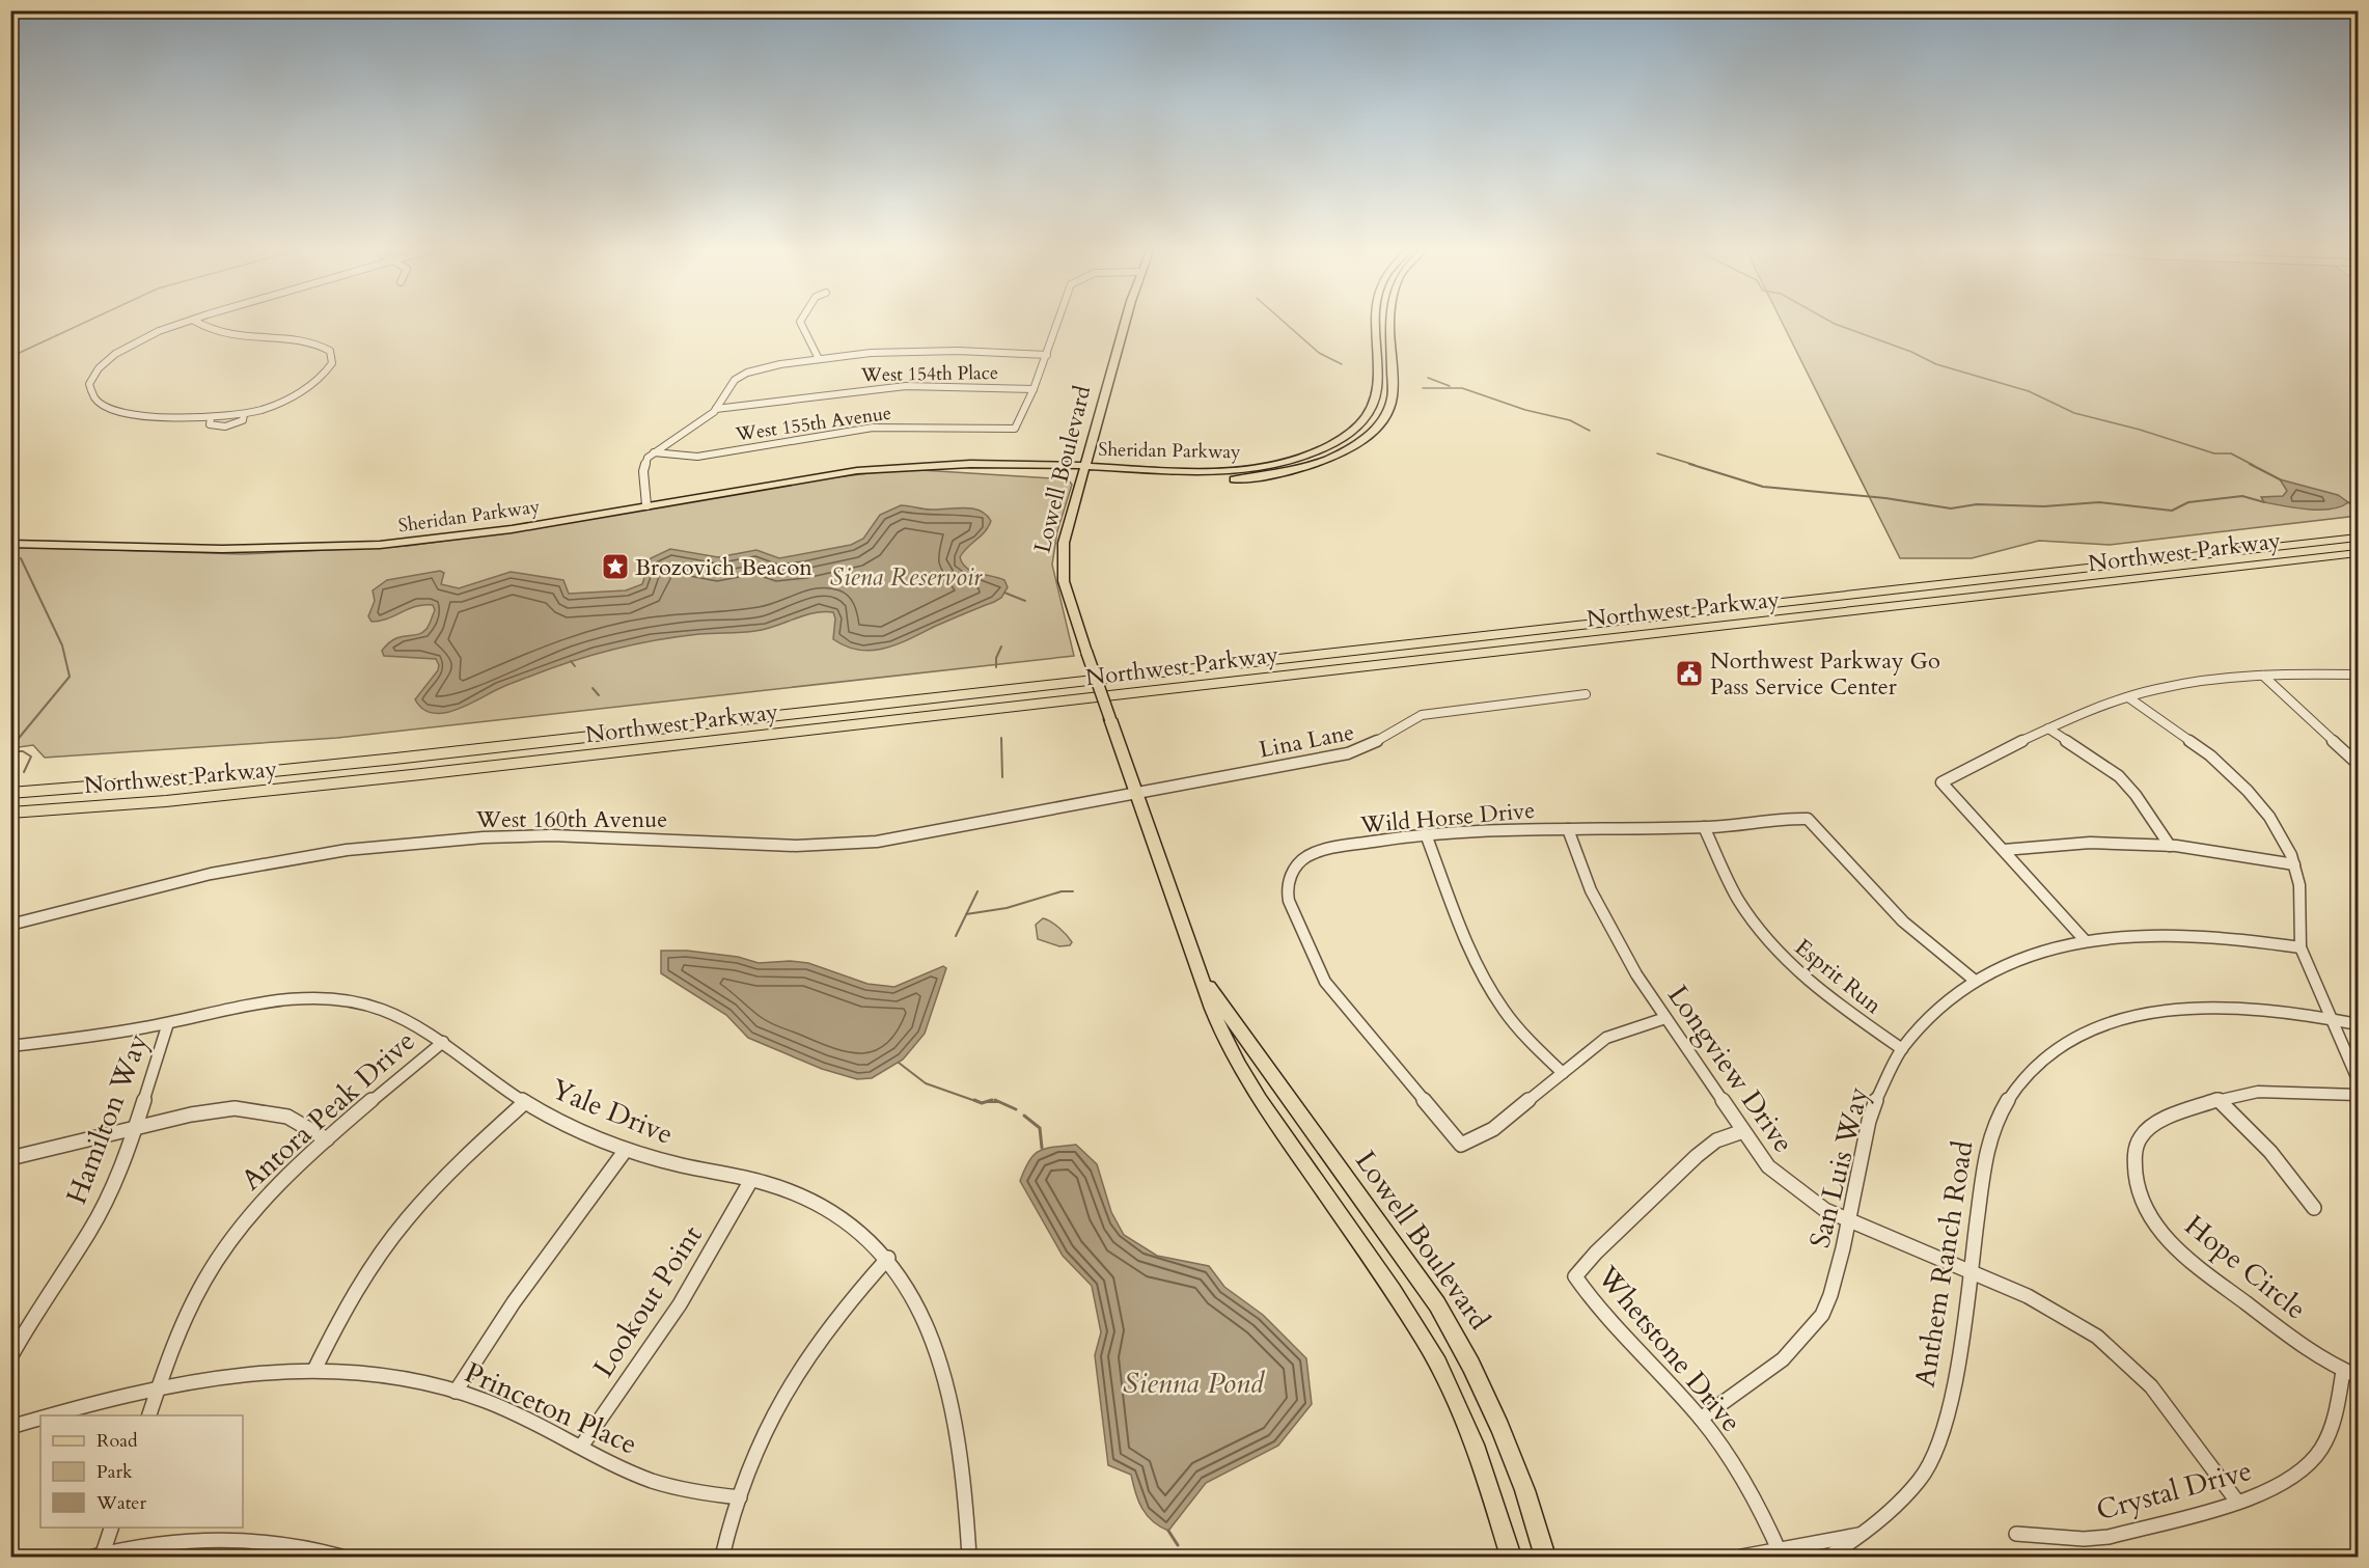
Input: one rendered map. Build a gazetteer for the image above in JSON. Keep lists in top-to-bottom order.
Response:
{
  "streets": {
    "highway": ["Northwest Parkway"],
    "main road": ["Sheridan Parkway", "Lowell Boulevard"],
    "street": [
      "West 154th Place",
      "West 155th Avenue",
      "Lina Lane",
      "Wild Horse Drive",
      "West 160th Avenue",
      "Esprit Run",
      "Longview Drive",
      "Antora Peak Drive",
      "Yale Drive",
      "Hamilton Way",
      "San Luis Way",
      "Anthem Ranch Road",
      "Hope Circle",
      "Lookout Point",
      "Whetstone Drive",
      "Princeton Place",
      "Crystal Drive"
    ]
  },
  "crossings": [
    ["West 154th Place", "West 155th Avenue"],
    ["Sheridan Parkway", "Lowell Boulevard"],
    ["Lowell Boulevard", "Lina Lane"],
    ["Lowell Boulevard", "West 160th Avenue"],
    ["Lina Lane", "West 160th Avenue"],
    ["Wild Horse Drive", "Esprit Run"],
    ["Wild Horse Drive", "Longview Drive"],
    ["Wild Horse Drive", "San Luis Way"],
    ["Esprit Run", "San Luis Way"],
    ["Longview Drive", "San Luis Way"],
    ["Longview Drive", "Anthem Ranch Road"],
    ["Longview Drive", "Whetstone Drive"],
    ["Longview Drive", "Crystal Drive"],
    ["Antora Peak Drive", "Yale Drive"],
    ["Antora Peak Drive", "Princeton Place"],
    ["Yale Drive", "Hamilton Way"],
    ["Yale Drive", "Lookout Point"],
    ["San Luis Way", "Whetstone Drive"],
    ["Hope Circle", "Crystal Drive"],
    ["Lookout Point", "Princeton Place"]
  ],
  "water": ["Siena Reservoir", "Sienna Pond"],
  "places": {
    "place": ["Brozovich Beacon"],
    "public building": ["Northwest Parkway Go Pass Service Center"]
  },
  "legend": ["Road", "Park", "Water"]
}
